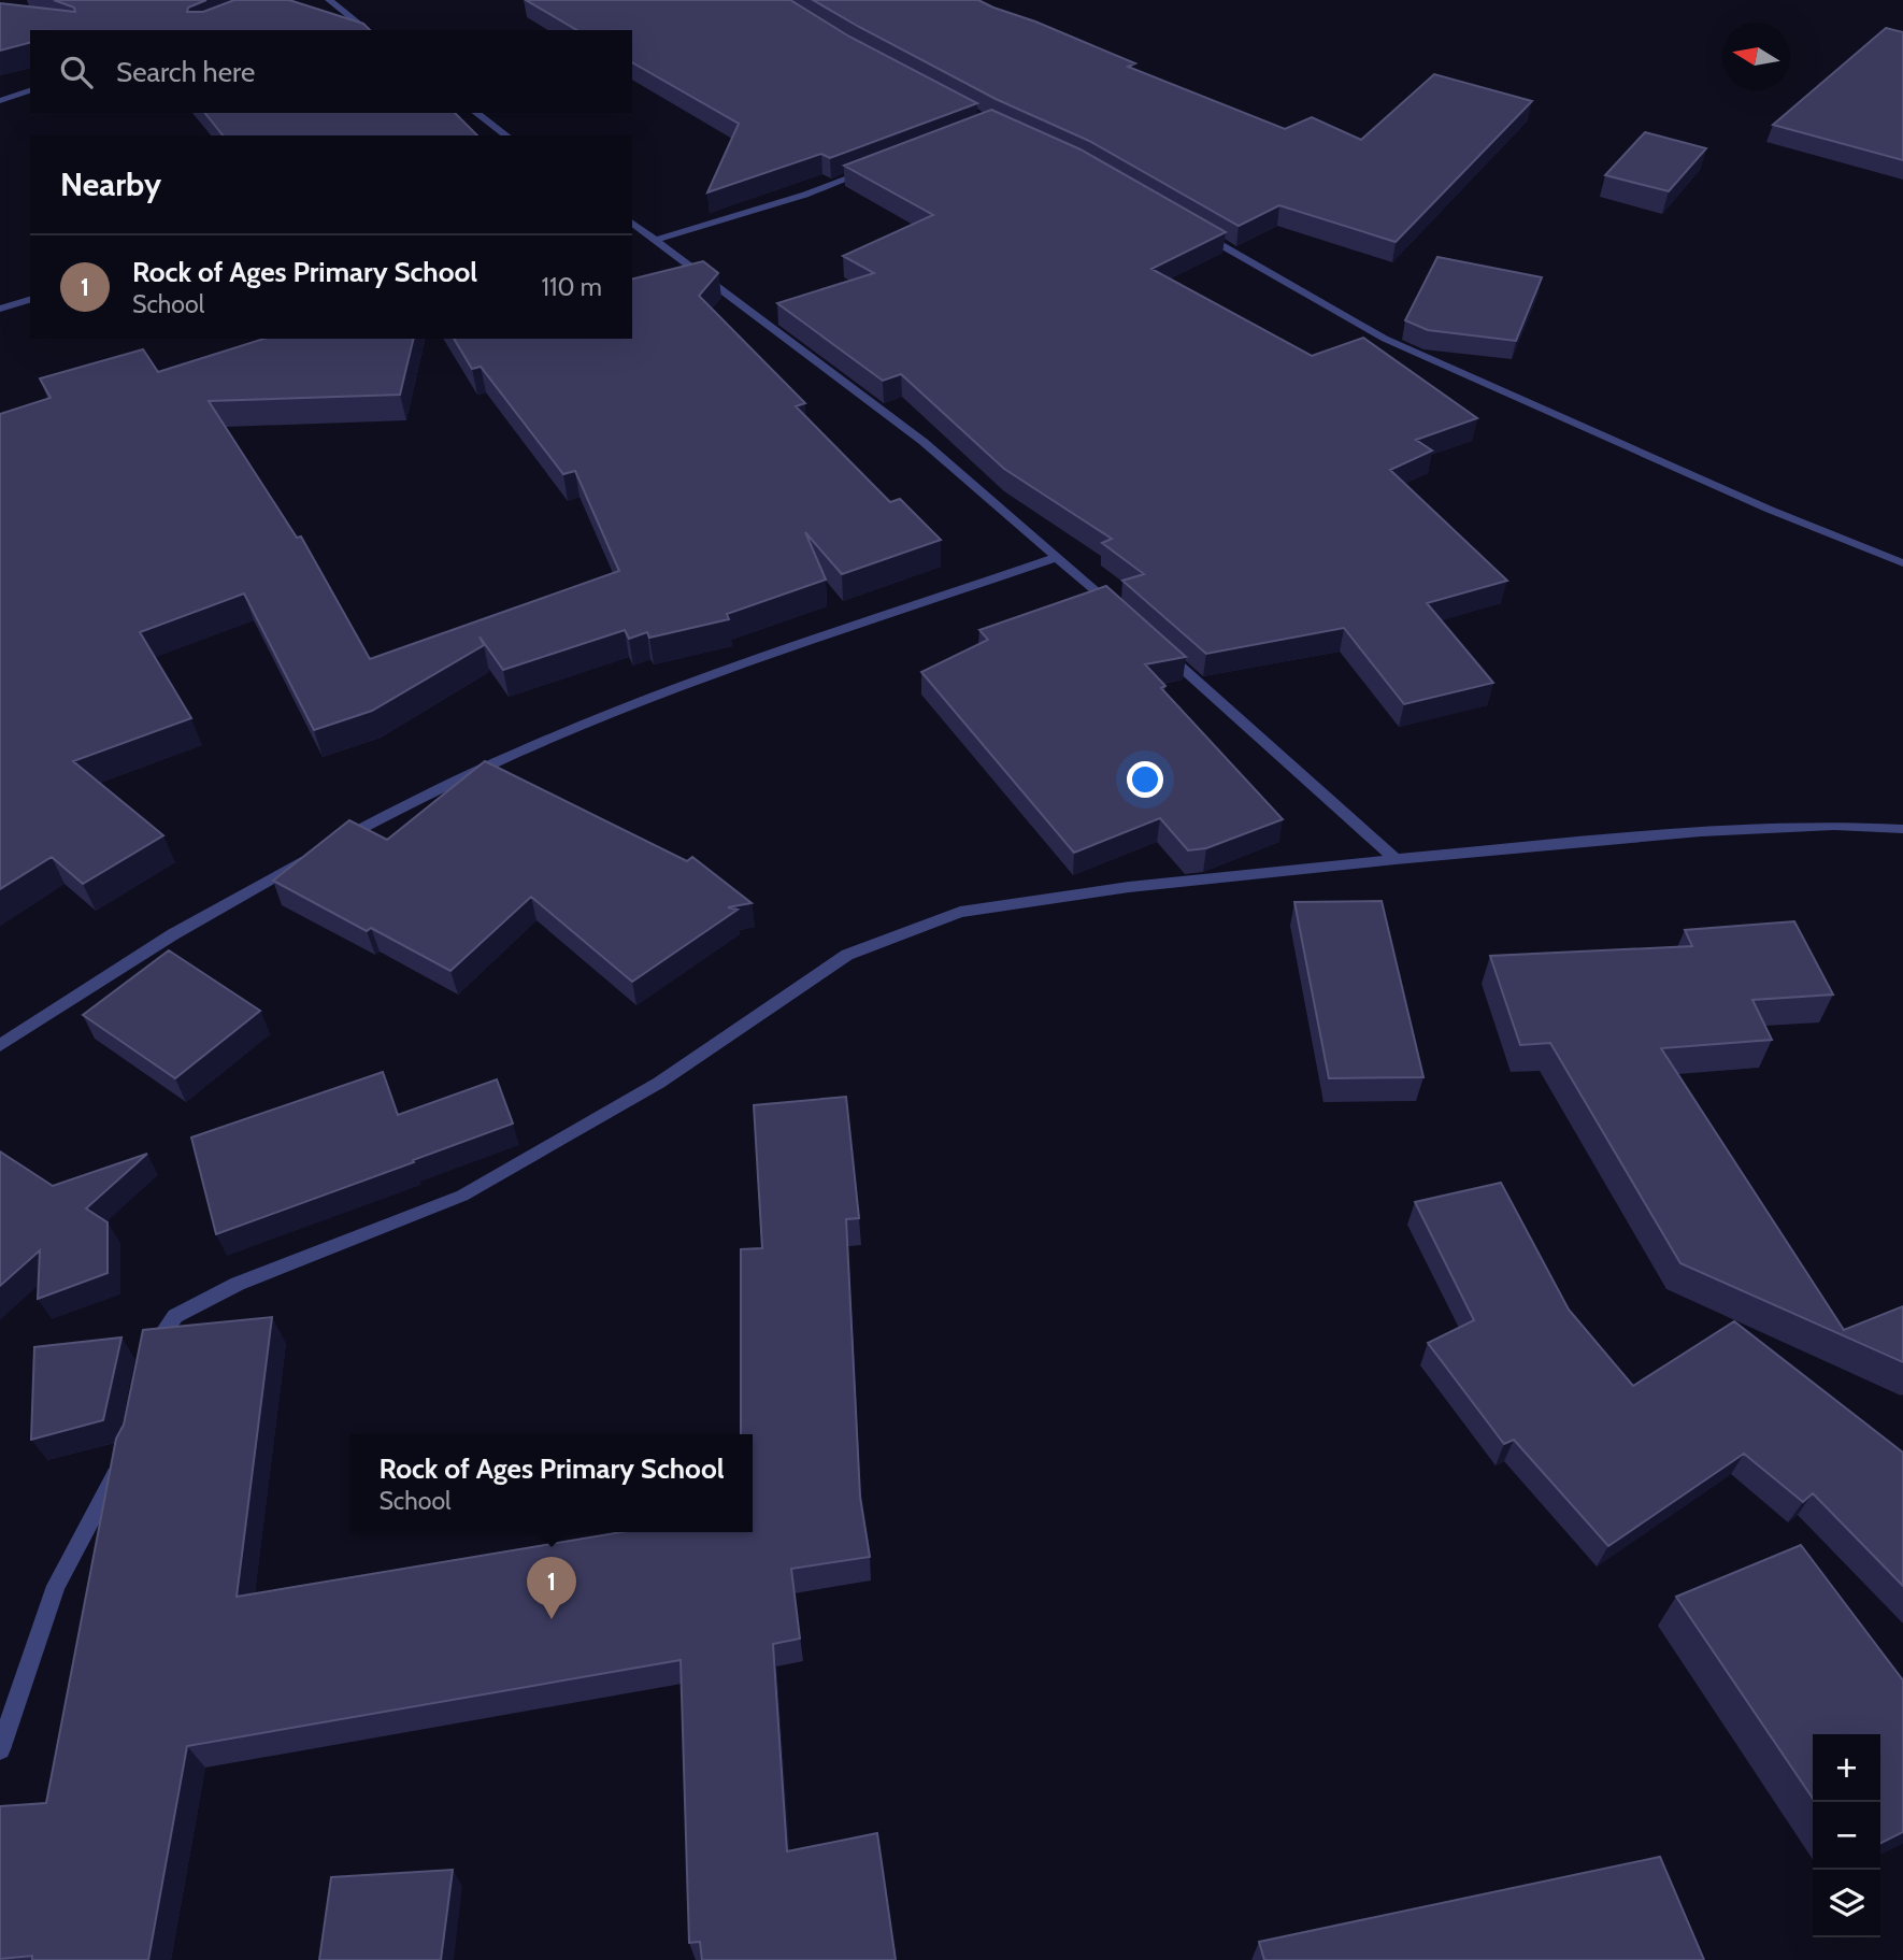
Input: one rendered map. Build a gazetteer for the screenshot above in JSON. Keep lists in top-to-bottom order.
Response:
{
  "north": "left",
  "page": {
    "search": "Search here",
    "heading": "Nearby",
    "list": [
      {
        "mark": "1",
        "name": "Rock of Ages Primary School",
        "note": "School",
        "value": "110 m"
      }
    ],
    "popup": ["Rock of Ages Primary School", "School"],
    "pins": "1",
    "map_buttons": ["+", "−"]
  }
}
